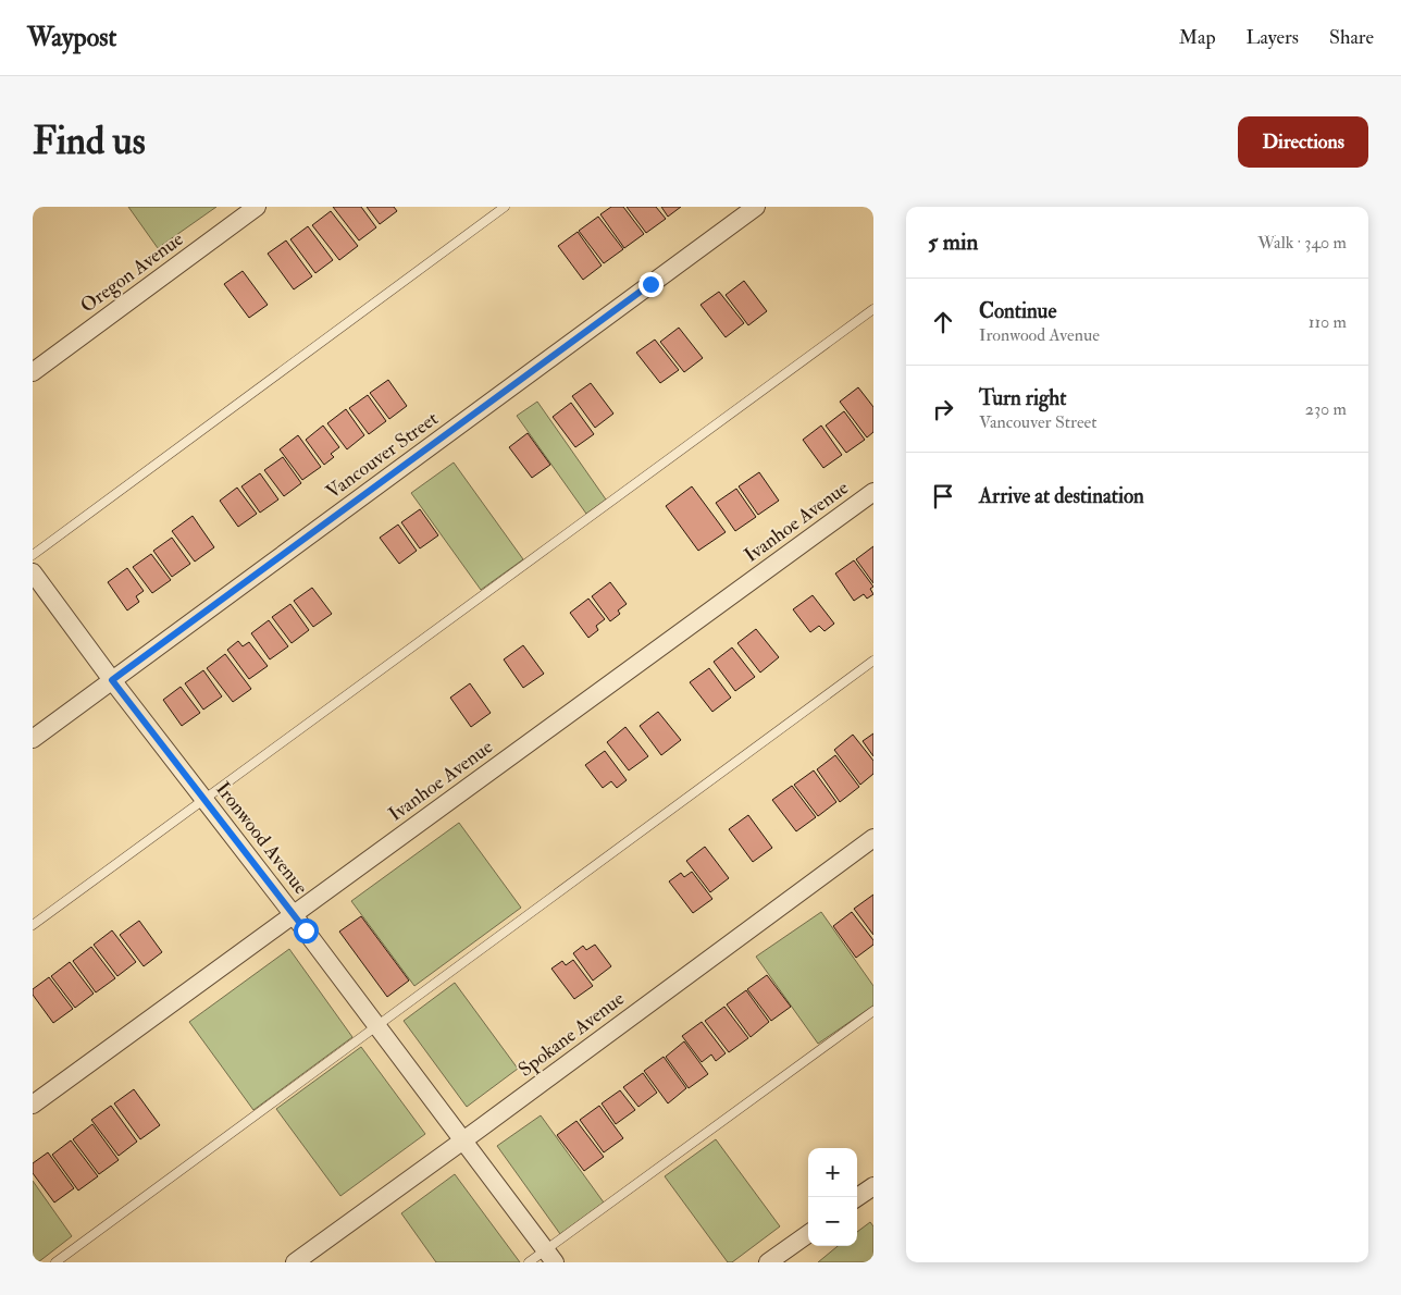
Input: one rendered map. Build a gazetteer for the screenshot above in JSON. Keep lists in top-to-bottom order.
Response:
{
  "streets": {
    "street": [
      "Oregon Avenue",
      "Vancouver Street",
      "Ivanhoe Avenue",
      "Ironwood Avenue",
      "Spokane Avenue"
    ]
  },
  "crossings": [
    ["Vancouver Street", "Ironwood Avenue"],
    ["Ivanhoe Avenue", "Ironwood Avenue"],
    ["Ironwood Avenue", "Spokane Avenue"]
  ],
  "page": {
    "header": "Waypost",
    "nav": ["Map", "Layers", "Share"],
    "buttons": "Directions",
    "title": "Find us",
    "heading": ["5 min", "Walk · 340 m"],
    "list": [
      ["Continue", "Ironwood Avenue", "110 m"],
      ["Turn right", "Vancouver Street", "230 m"],
      "Arrive at destination"
    ],
    "map_buttons": ["+", "−"]
  }
}
